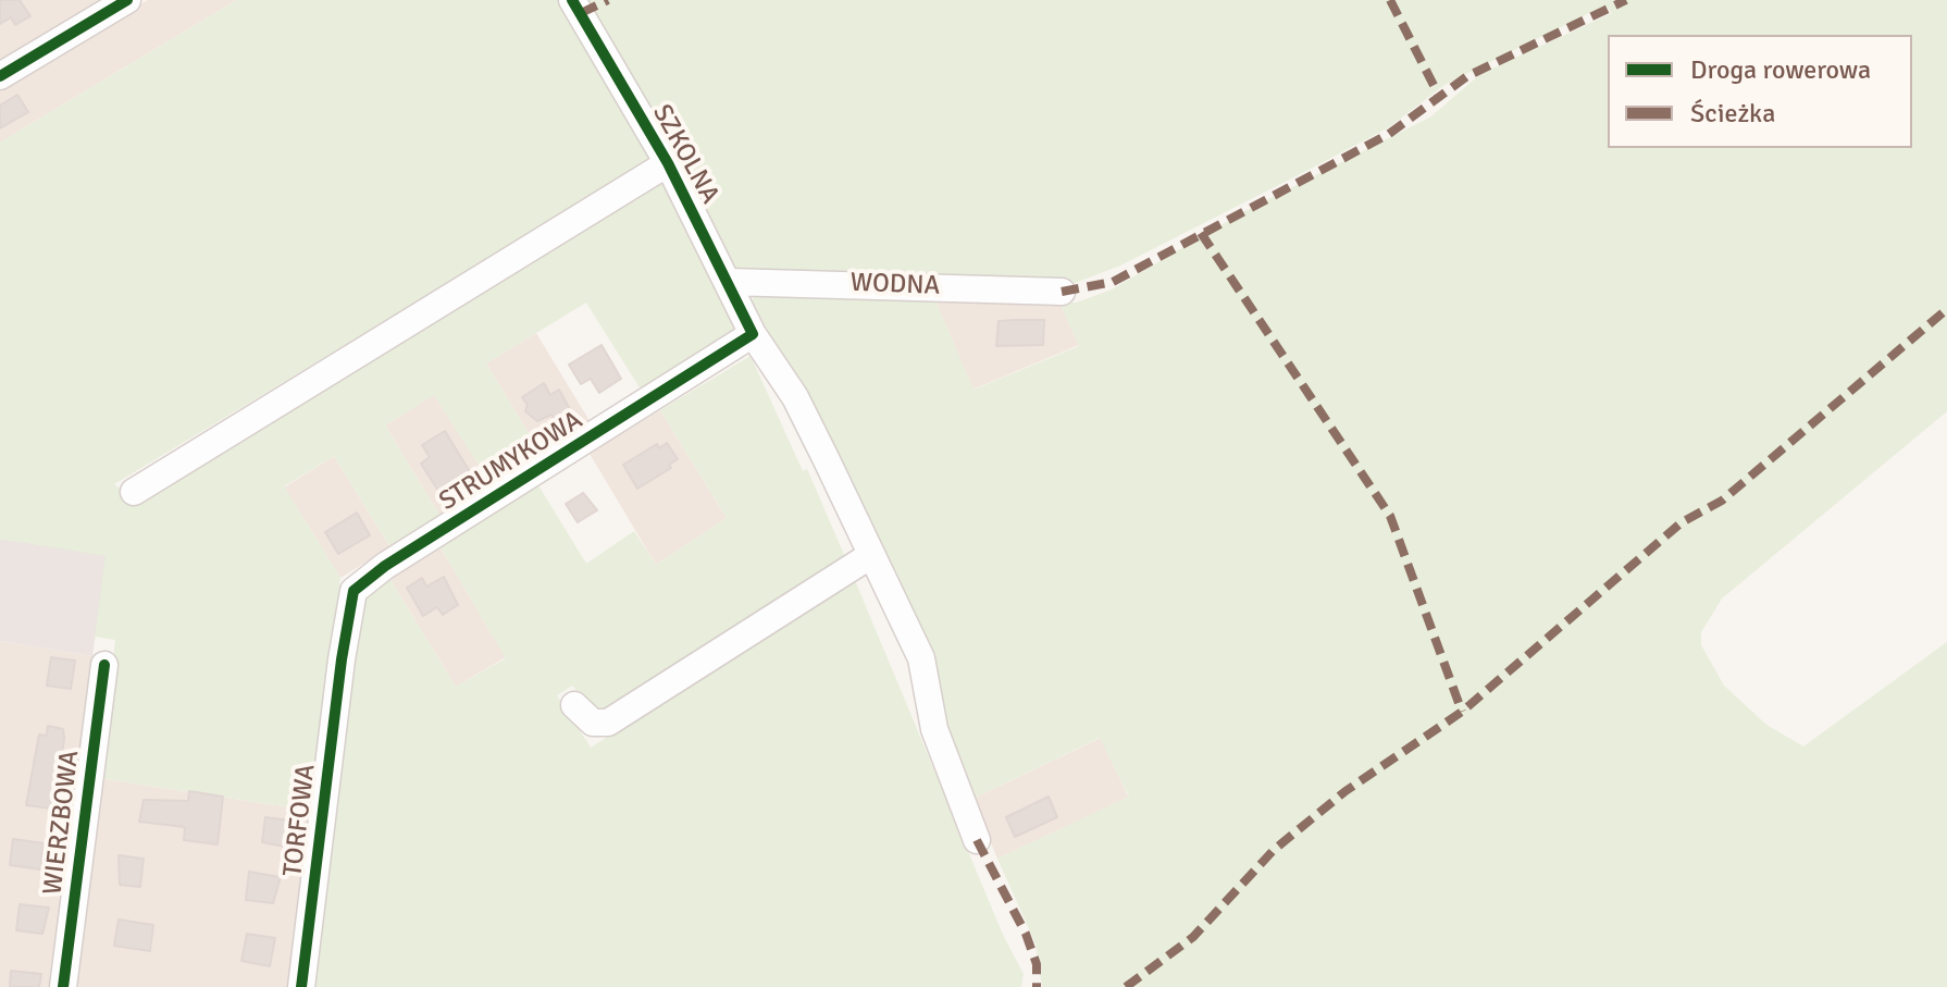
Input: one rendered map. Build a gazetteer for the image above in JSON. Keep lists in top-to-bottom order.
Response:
{
  "streets": {
    "street": [
      "SZKOLNA",
      "WODNA",
      "STRUMYKOWA",
      "TORFOWA",
      "WIERZBOWA"
    ]
  },
  "crossings": [
    ["SZKOLNA", "WODNA"],
    ["SZKOLNA", "STRUMYKOWA"],
    ["STRUMYKOWA", "TORFOWA"]
  ],
  "legend": ["Droga rowerowa", "Ścieżka"]
}
